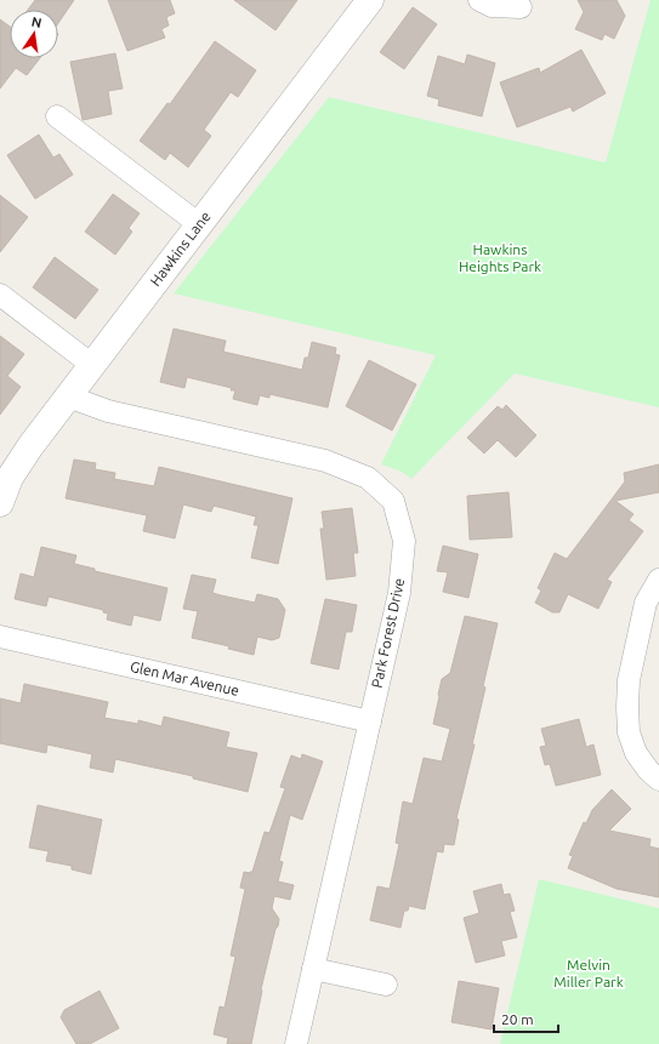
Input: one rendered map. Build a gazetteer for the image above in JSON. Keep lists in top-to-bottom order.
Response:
{
  "streets": {
    "street": ["Hawkins Lane", "Park Forest Drive", "Glen Mar Avenue"]
  },
  "crossings": [
    ["Hawkins Lane", "Park Forest Drive"],
    ["Park Forest Drive", "Glen Mar Avenue"]
  ],
  "parks": ["Hawkins Heights Park", "Melvin Miller Park"],
  "scale_bar": "20 m",
  "north": "top"
}
